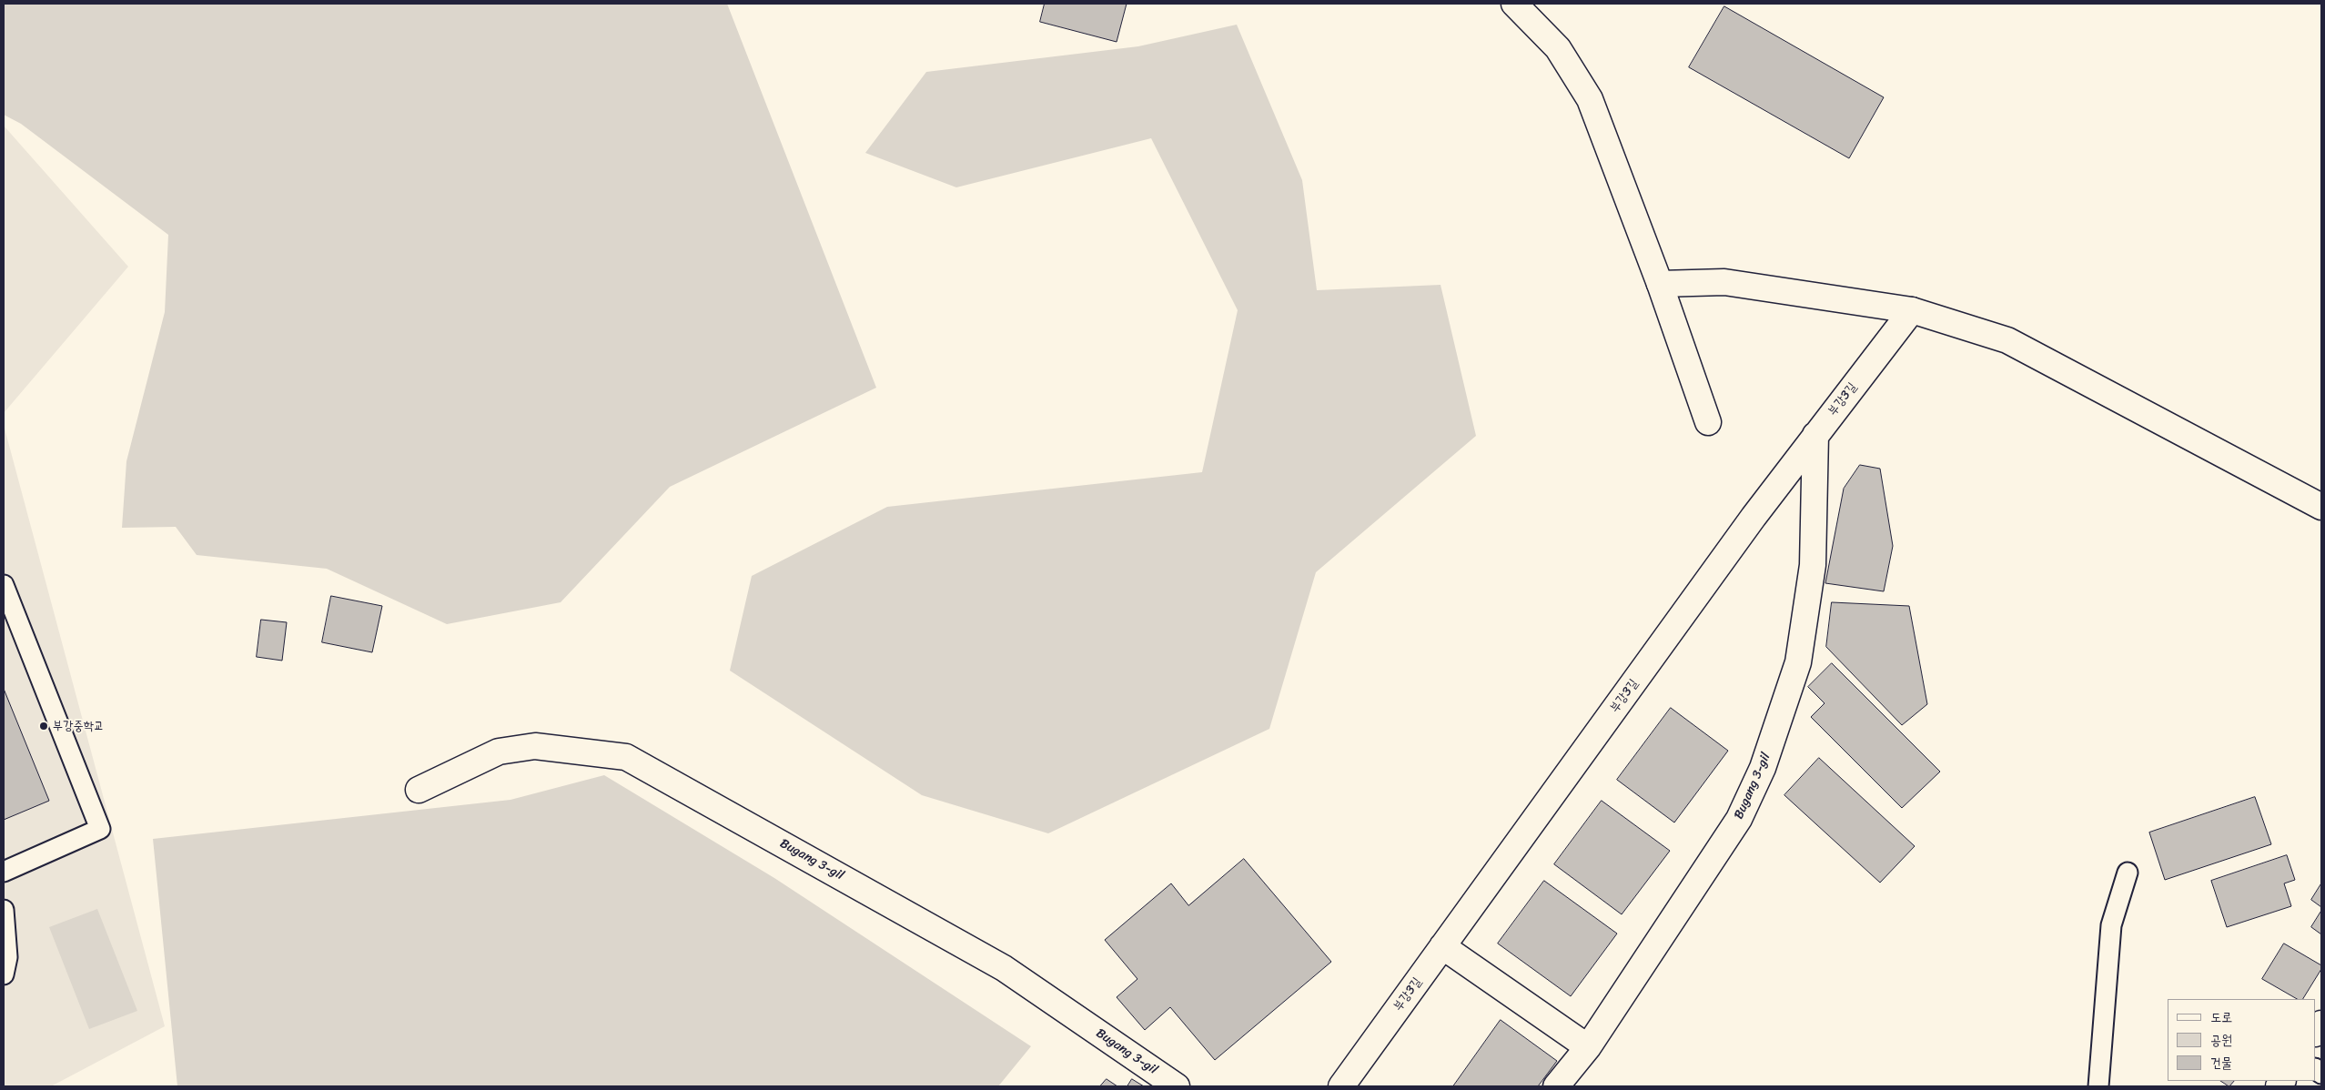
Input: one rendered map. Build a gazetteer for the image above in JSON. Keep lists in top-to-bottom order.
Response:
{
  "streets": {
    "street": ["부강3길", "Bugang 3-gil"]
  },
  "crossings": [
    ["부강3길", "Bugang 3-gil"]
  ],
  "places": ["부강중학교"],
  "legend": ["도로", "공원", "건물"]
}
